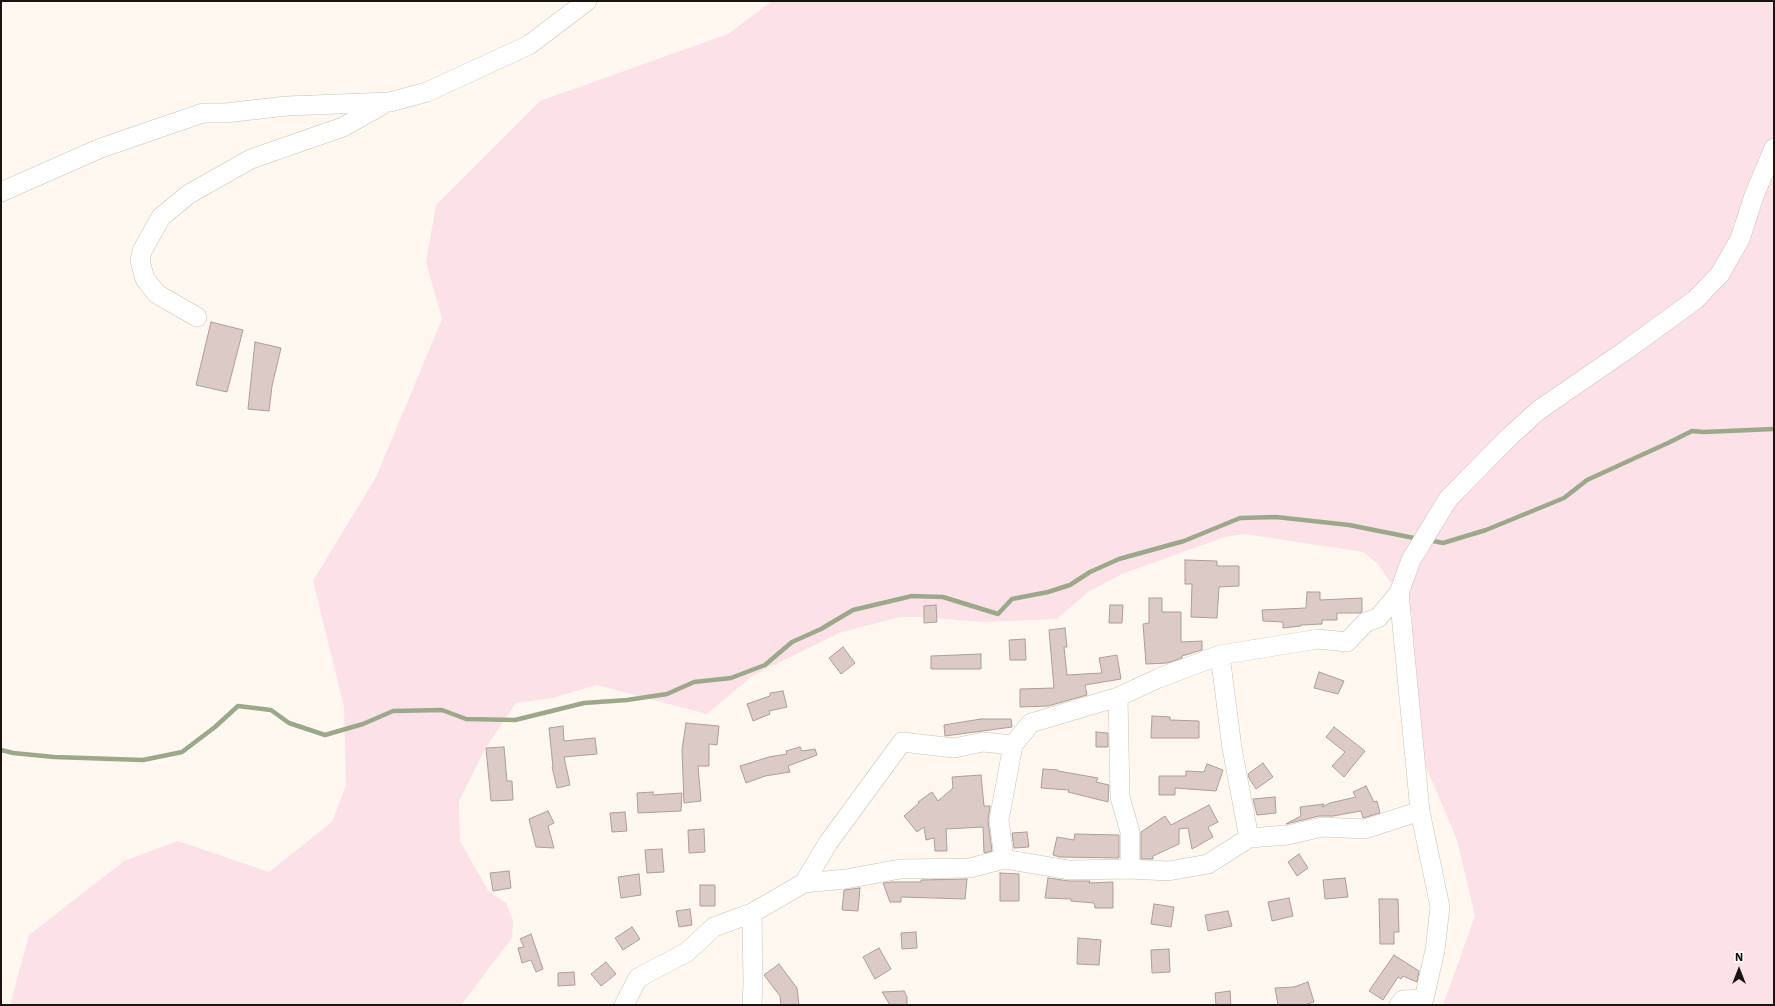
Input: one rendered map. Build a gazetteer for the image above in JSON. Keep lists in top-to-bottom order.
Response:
{
  "north": "top"
}
